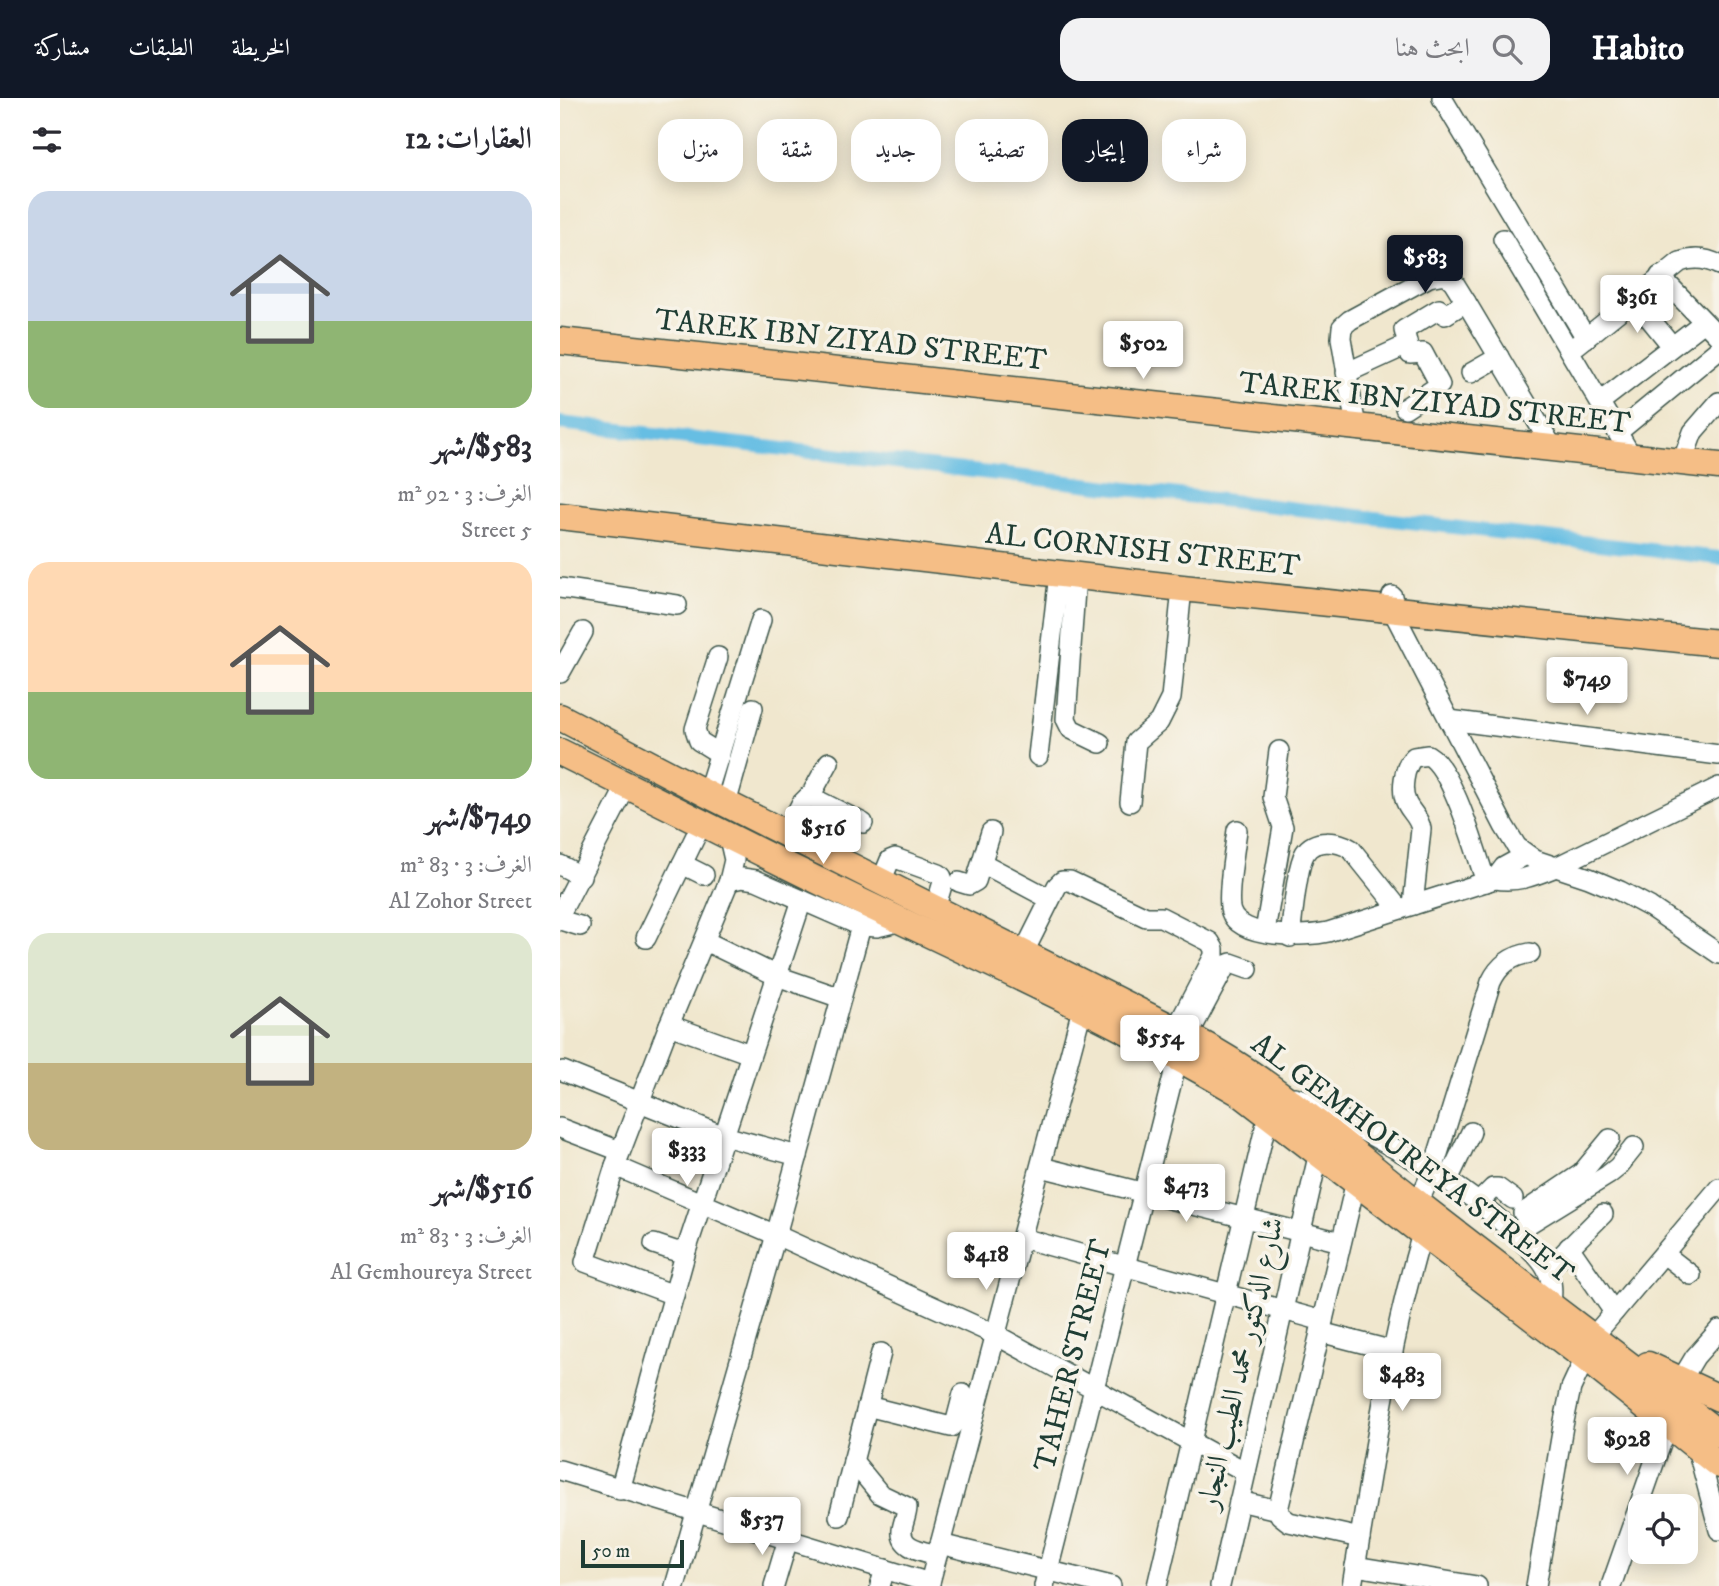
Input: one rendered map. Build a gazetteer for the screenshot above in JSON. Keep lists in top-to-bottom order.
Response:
{
  "streets": {
    "main road": ["TAREK IBN ZIYAD STREET", "AL CORNISH STREET", "AL GEMHOUREYA STREET"],
    "street": ["TAHER STREET", "شارع الدكتور محمد الطيب النجار"]
  },
  "crossings": [
    ["AL GEMHOUREYA STREET", "TAHER STREET"],
    ["AL GEMHOUREYA STREET", "شارع الدكتور محمد الطيب النجار"]
  ],
  "scale_bar": "50 m",
  "page": {
    "header": "Habito",
    "search": "ابحث هنا",
    "nav": ["الخريطة", "الطبقات", "مشاركة"],
    "heading": "العقارات: 12",
    "chip": [
      "شراء",
      "إيجار",
      "تصفية",
      "جديد",
      "شقة",
      "منزل"
    ],
    "list": [
      {
        "name": "$583/شهر",
        "note": "الغرف: 3 · 92 m² · Street 5"
      },
      {
        "name": "$749/شهر",
        "note": "الغرف: 3 · 83 m² · Al Zohor Street"
      },
      {
        "name": "$516/شهر",
        "note": "الغرف: 3 · 83 m² · Al Gemhoureya Street"
      }
    ],
    "price": [
      "$583",
      "$361",
      "$502",
      "$749",
      "$516",
      "$554",
      "$333",
      "$473",
      "$418",
      "$483",
      "$928",
      "$537"
    ],
    "scale": "50 m"
  }
}
